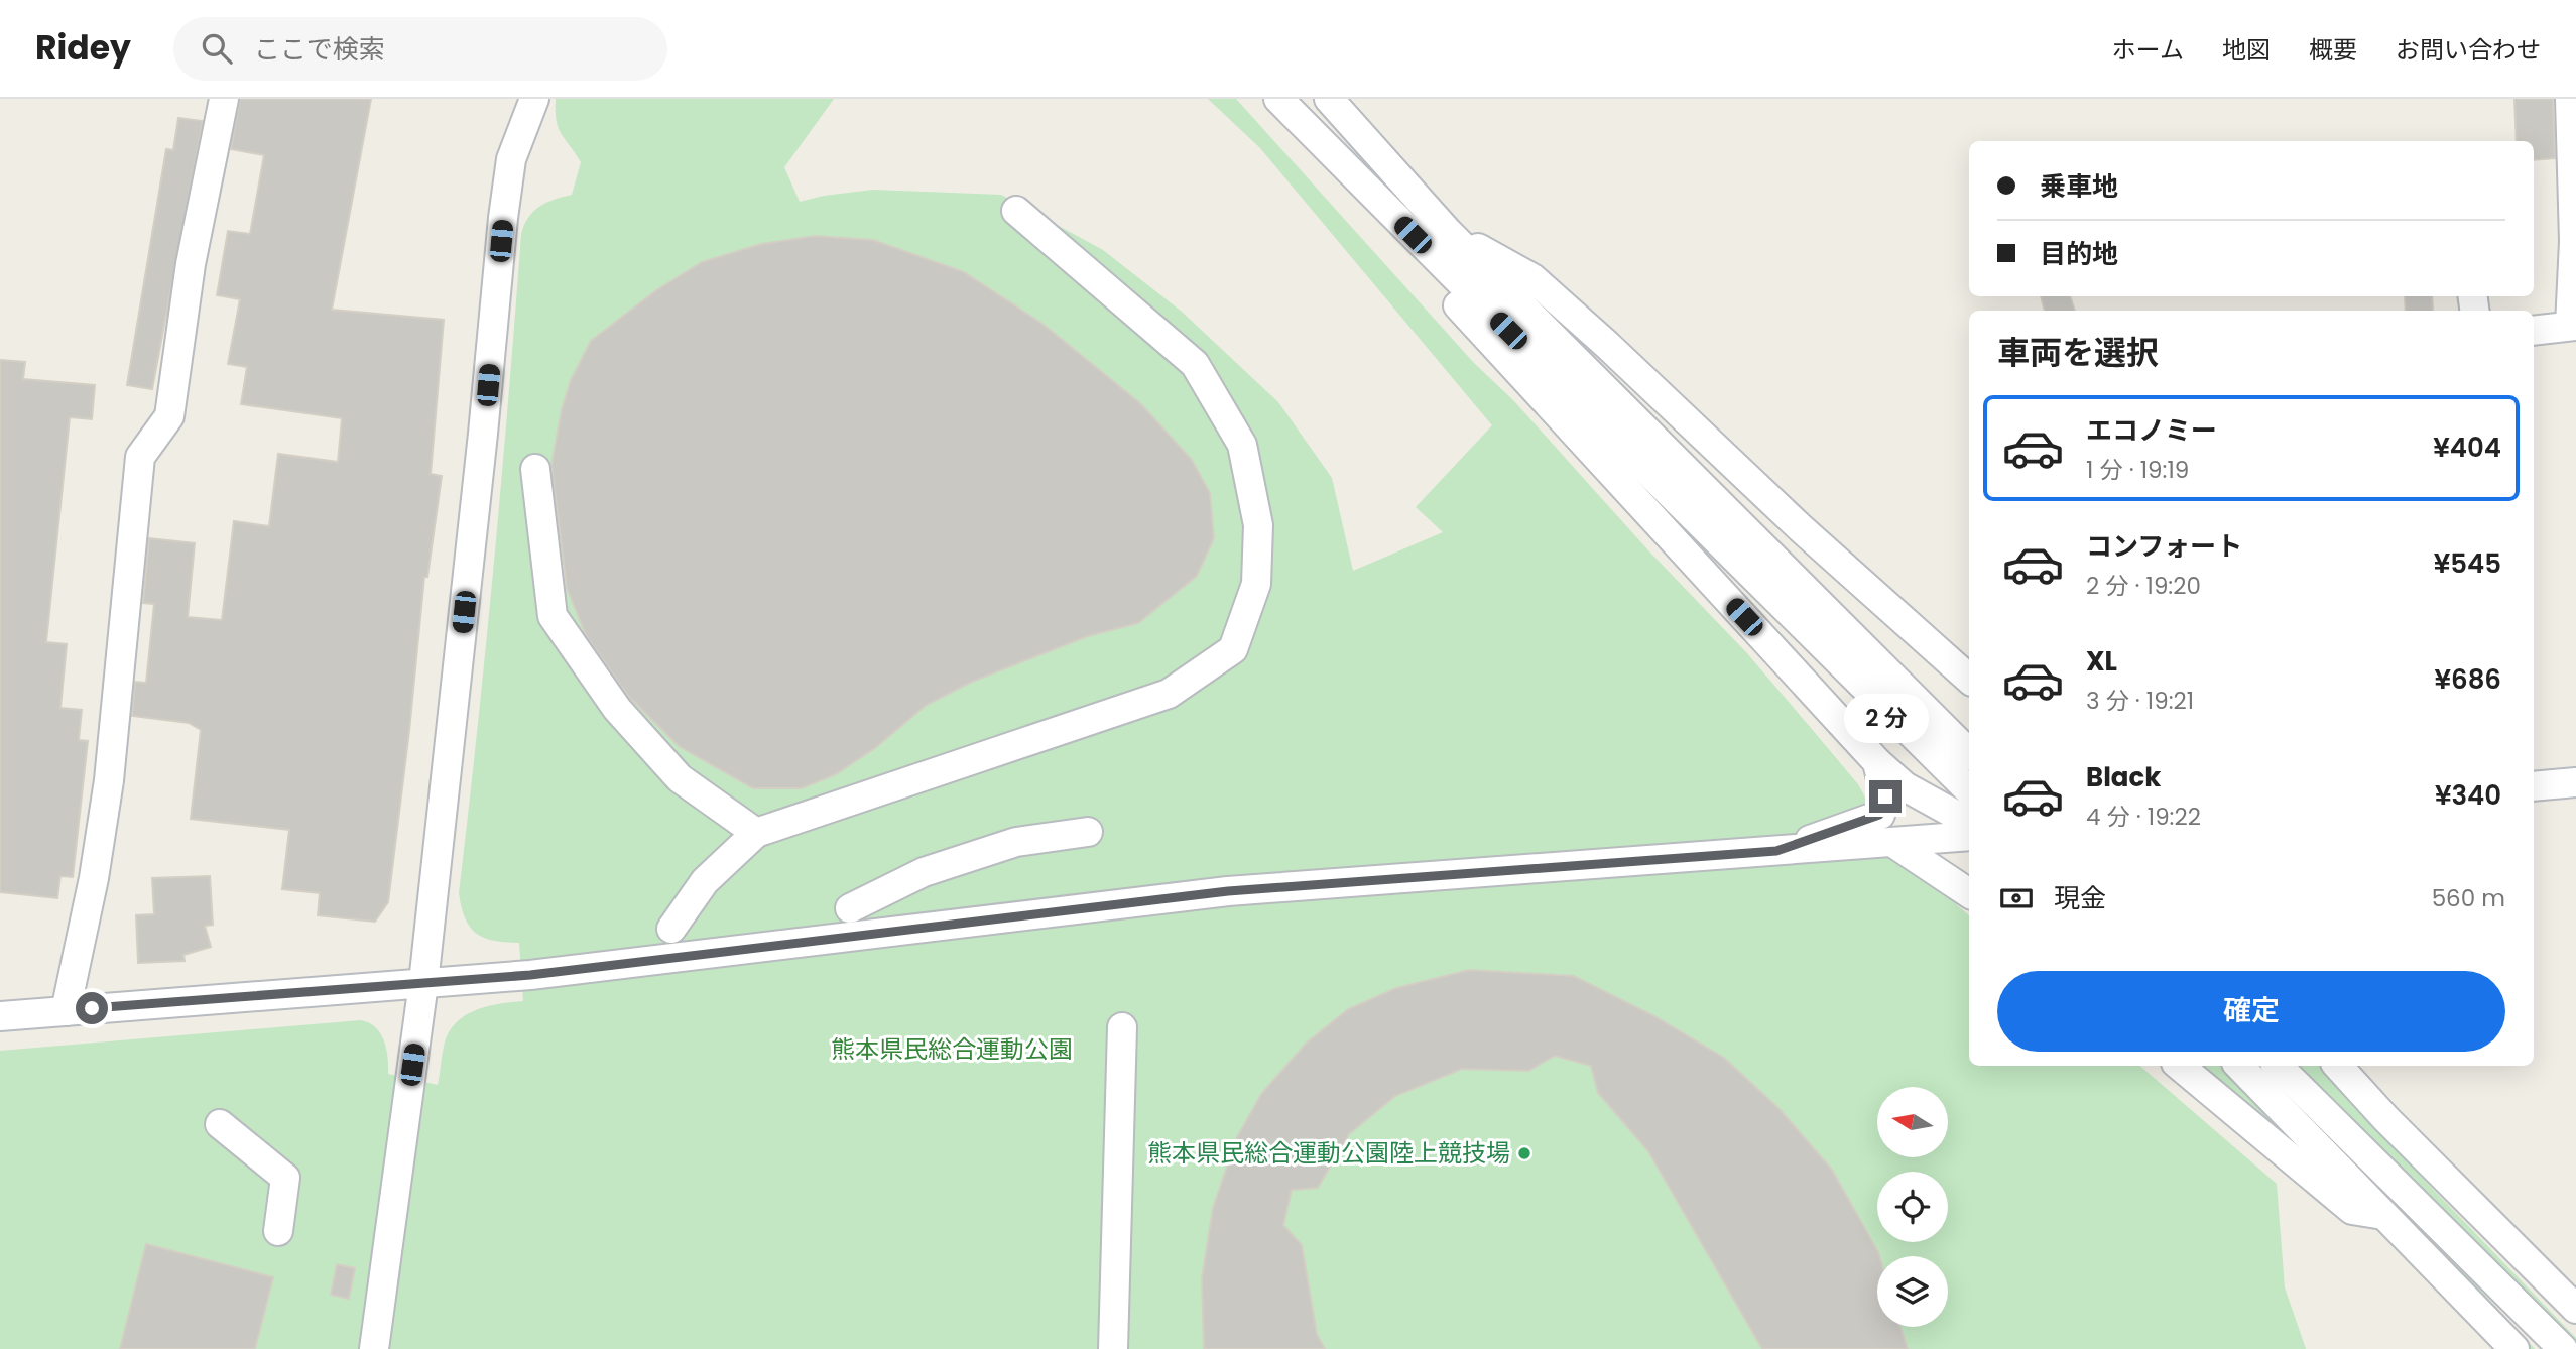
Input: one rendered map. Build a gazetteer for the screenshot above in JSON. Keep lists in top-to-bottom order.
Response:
{
  "parks": ["熊本県民総合運動公園"],
  "places": ["熊本県民総合運動公園陸上競技場"],
  "north": "left",
  "page": {
    "header": "Ridey",
    "search": "ここで検索",
    "nav": [
      "ホーム",
      "地図",
      "概要",
      "お問い合わせ"
    ],
    "banner": ["乗車地", "目的地"],
    "heading": "車両を選択",
    "list": [
      {
        "name": "エコノミー",
        "note": "1 分 · 19:19",
        "value": "¥404"
      },
      {
        "name": "コンフォート",
        "note": "2 分 · 19:20",
        "value": "¥545"
      },
      {
        "name": "XL",
        "note": "3 分 · 19:21",
        "value": "¥686"
      },
      {
        "name": "Black",
        "note": "4 分 · 19:22",
        "value": "¥340"
      }
    ],
    "bubble": "2 分",
    "pay": ["現金", "560 m"],
    "buttons": "確定"
  }
}
